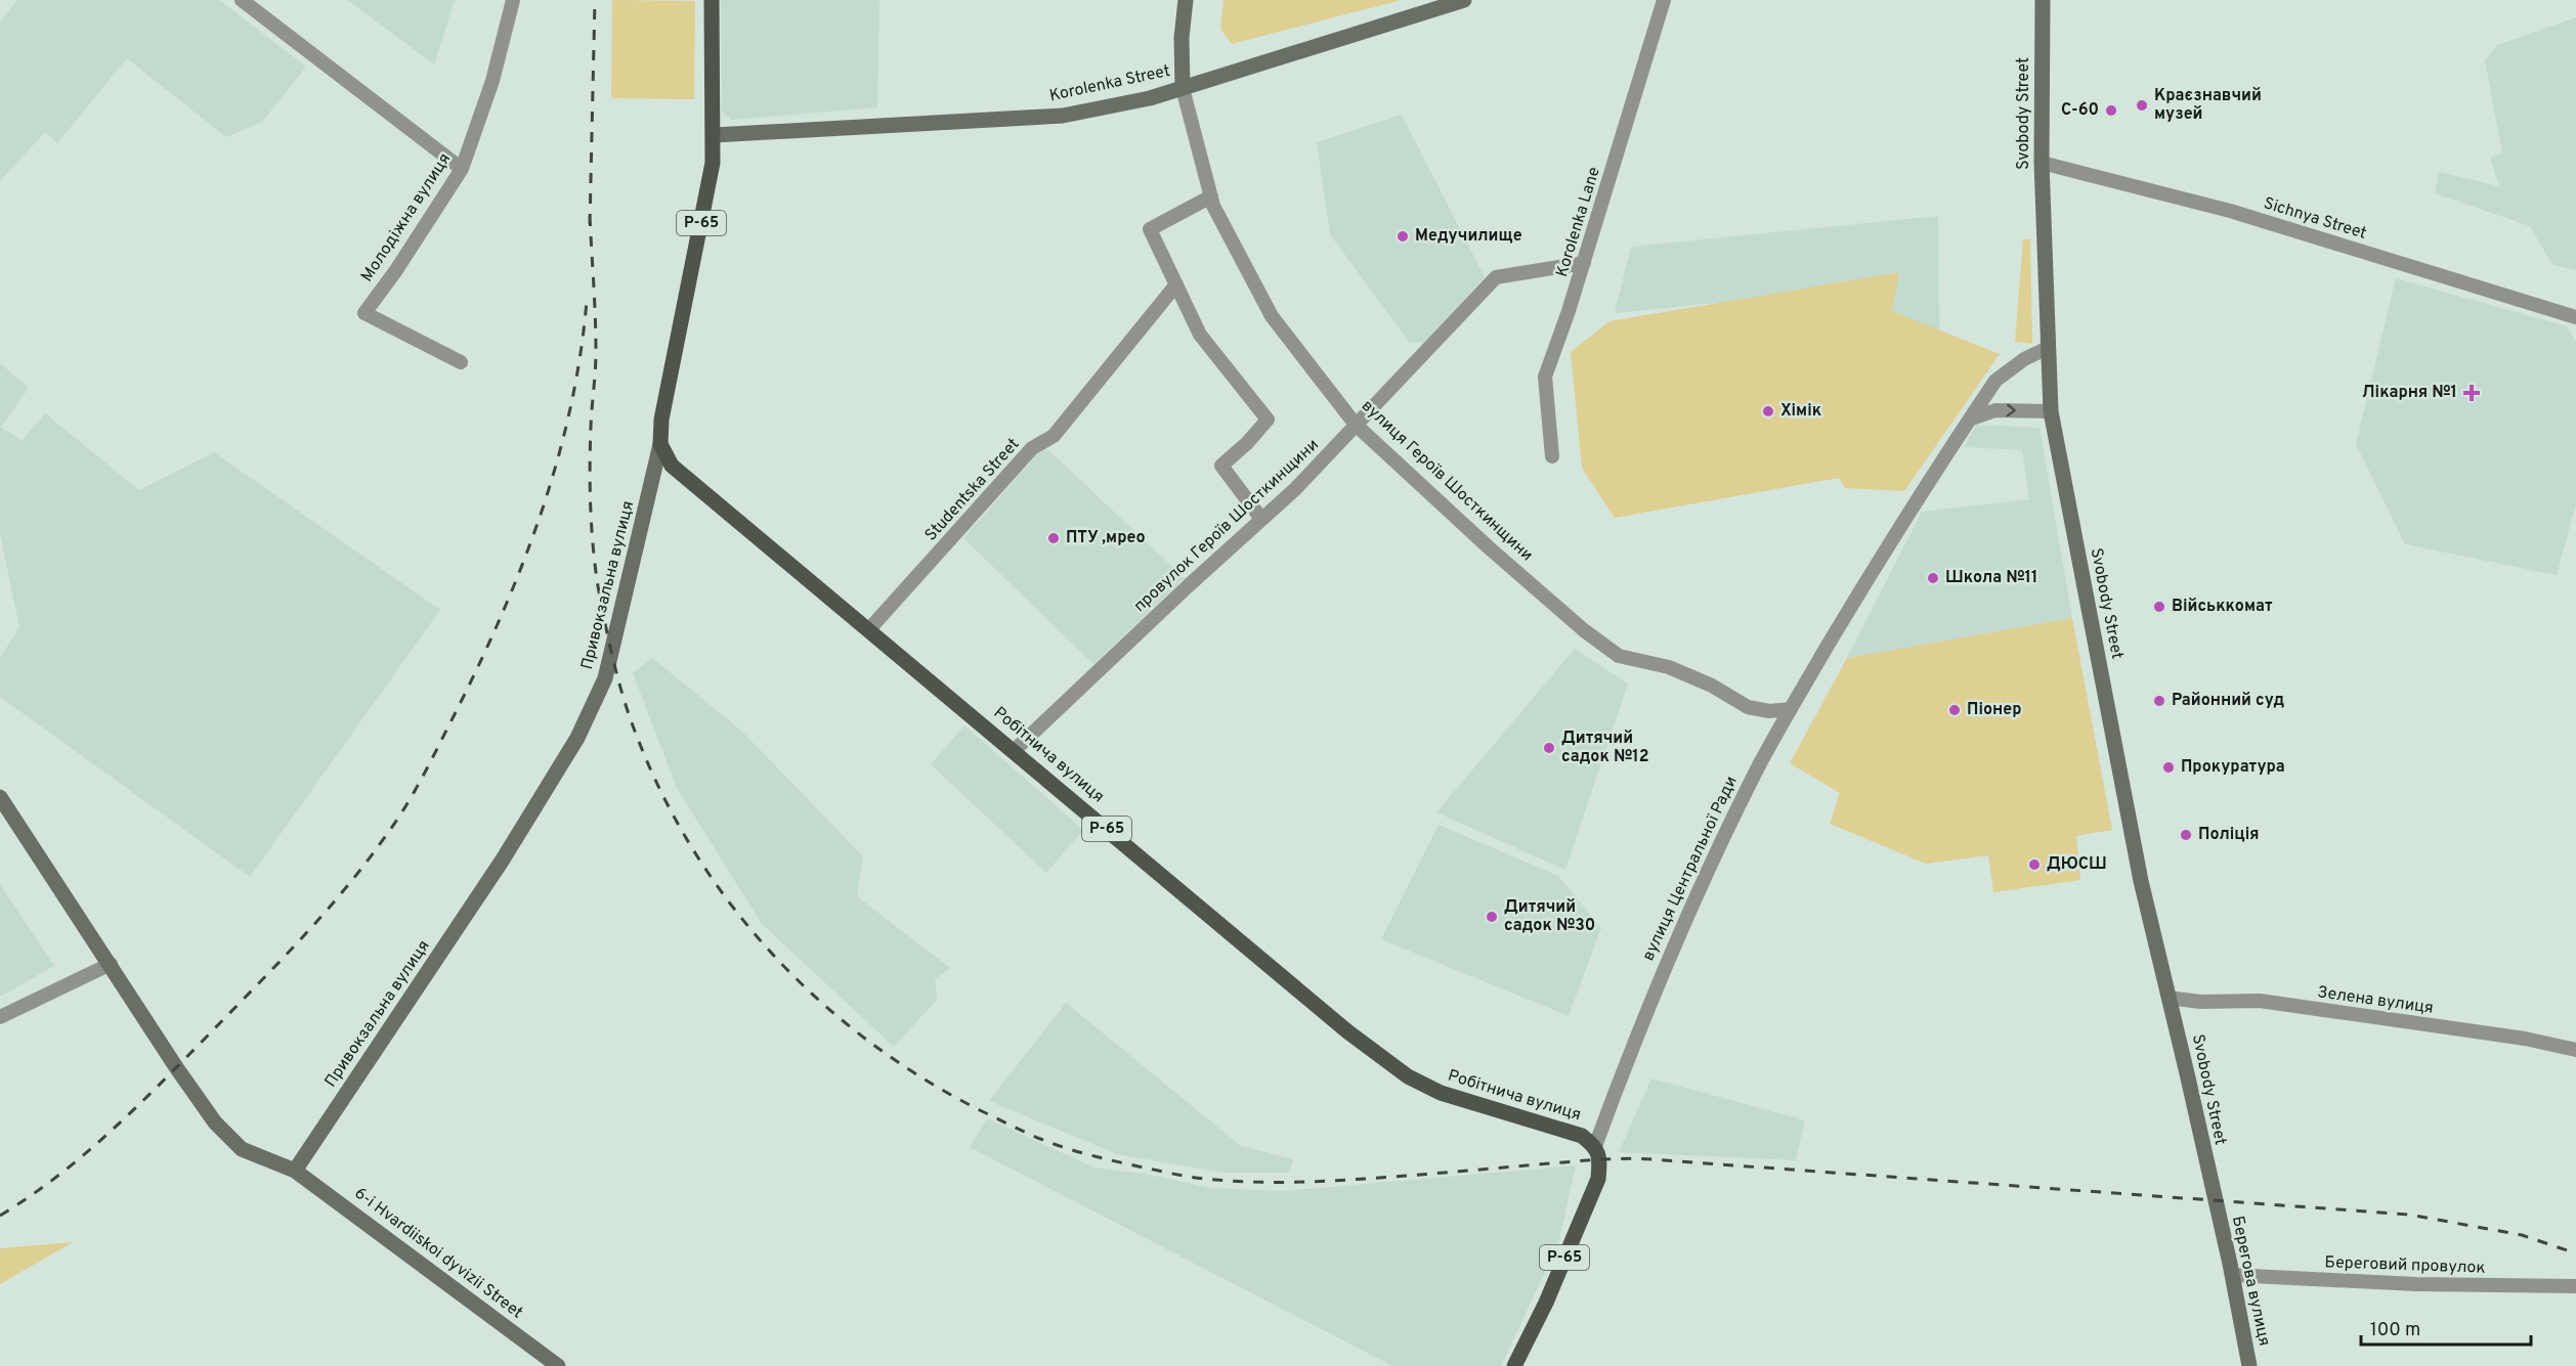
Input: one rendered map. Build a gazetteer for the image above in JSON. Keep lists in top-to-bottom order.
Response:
{
  "streets": {
    "main road": [
      "Korolenka Street",
      "Svobody Street",
      "Р-65",
      "вулиця Героїв Шосткинщини",
      "Привокзальна вулиця",
      "Робітнича вулиця",
      "вулиця Центральної Ради",
      "6-i Hvardiiskoi dyvizii Street",
      "Берегова вулиця"
    ],
    "street": [
      "Молодіжна вулиця",
      "Sichnya Street",
      "Korolenka Lane",
      "Studentska Street",
      "провулок Героїв Шосткинщини",
      "Зелена вулиця",
      "Береговий провулок"
    ]
  },
  "crossings": [
    ["Korolenka Street", "вулиця Героїв Шосткинщини"],
    ["Korolenka Street", "Привокзальна вулиця"],
    ["Svobody Street", "Sichnya Street"],
    ["Svobody Street", "вулиця Центральної Ради"],
    ["Svobody Street", "Зелена вулиця"],
    ["Svobody Street", "Берегова вулиця"],
    ["Korolenka Lane", "провулок Героїв Шосткинщини"],
    ["вулиця Героїв Шосткинщини", "провулок Героїв Шосткинщини"],
    ["вулиця Героїв Шосткинщини", "вулиця Центральної Ради"],
    ["Studentska Street", "Робітнича вулиця"],
    ["провулок Героїв Шосткинщини", "Робітнича вулиця"],
    ["Привокзальна вулиця", "Робітнича вулиця"],
    ["Привокзальна вулиця", "6-i Hvardiiskoi dyvizii Street"],
    ["Робітнича вулиця", "вулиця Центральної Ради"],
    ["Береговий провулок", "Берегова вулиця"]
  ],
  "places": {
    "other": [
      "Краєзнавчий музей",
      "С-60",
      "Медучилище",
      "Хімік",
      "ПТУ ,мрео",
      "Школа №11",
      "Військкомат",
      "Районний суд",
      "Піонер",
      "Дитячий садок №12",
      "Прокуратура",
      "Поліція",
      "ДЮСШ",
      "Дитячий садок №30"
    ],
    "health": ["Лікарня №1"]
  },
  "scale_bar": "100 m"
}
